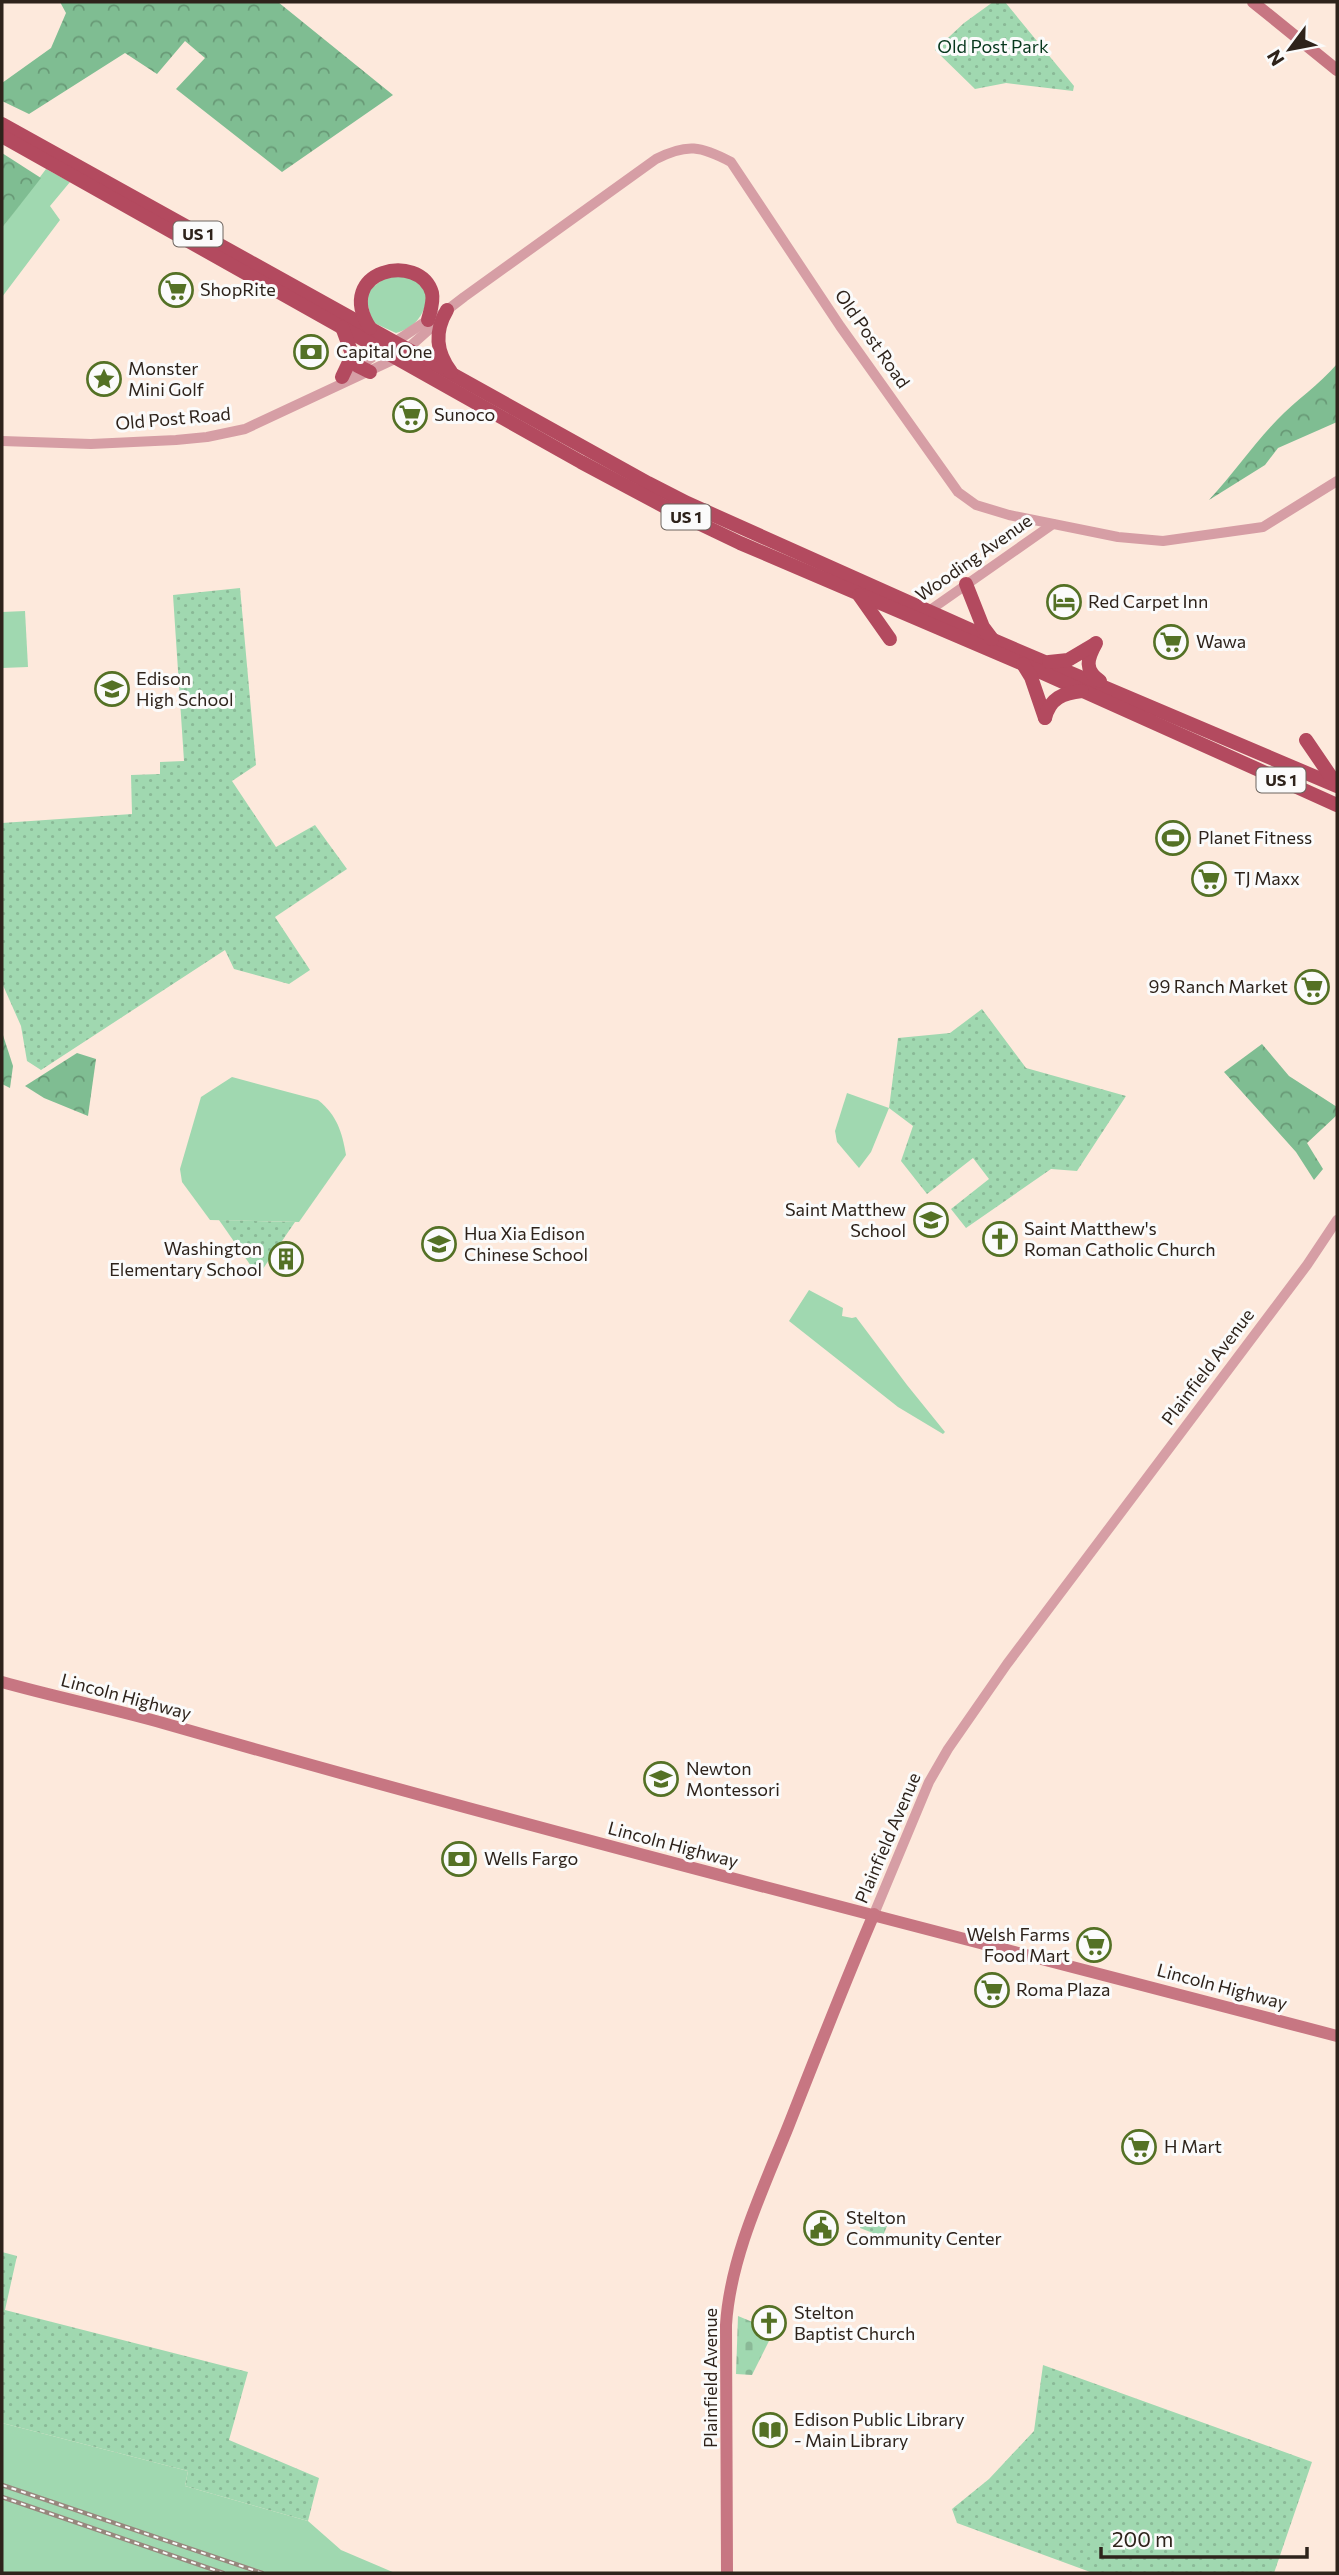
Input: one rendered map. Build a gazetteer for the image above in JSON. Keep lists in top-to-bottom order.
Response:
{
  "streets": {
    "highway": ["US 1"],
    "main road": ["Plainfield Avenue", "Lincoln Highway"],
    "street": ["Old Post Road", "Wooding Avenue"]
  },
  "crossings": [
    ["US 1", "Old Post Road"],
    ["US 1", "Wooding Avenue"],
    ["Old Post Road", "Wooding Avenue"],
    ["Plainfield Avenue", "Lincoln Highway"]
  ],
  "parks": ["Old Post Park"],
  "places": {
    "supermarket": [
      "ShopRite",
      "Sunoco",
      "Wawa",
      "TJ Maxx",
      "99 Ranch Market",
      "Welsh Farms Food Mart",
      "Roma Plaza",
      "H Mart"
    ],
    "bank": ["Capital One", "Wells Fargo"],
    "place": ["Monster Mini Golf"],
    "hotel": ["Red Carpet Inn"],
    "school or university": [
      "Edison High School",
      "Saint Matthew School",
      "Hua Xia Edison Chinese School",
      "Newton Montessori"
    ],
    "sports": ["Planet Fitness"],
    "church": ["Saint Matthew's Roman Catholic Church", "Stelton Baptist Church"],
    "building": ["Washington Elementary School"],
    "public building": ["Stelton Community Center"],
    "library": ["Edison Public Library - Main Library"]
  },
  "scale_bar": "200 m",
  "north": "bottom left"
}
